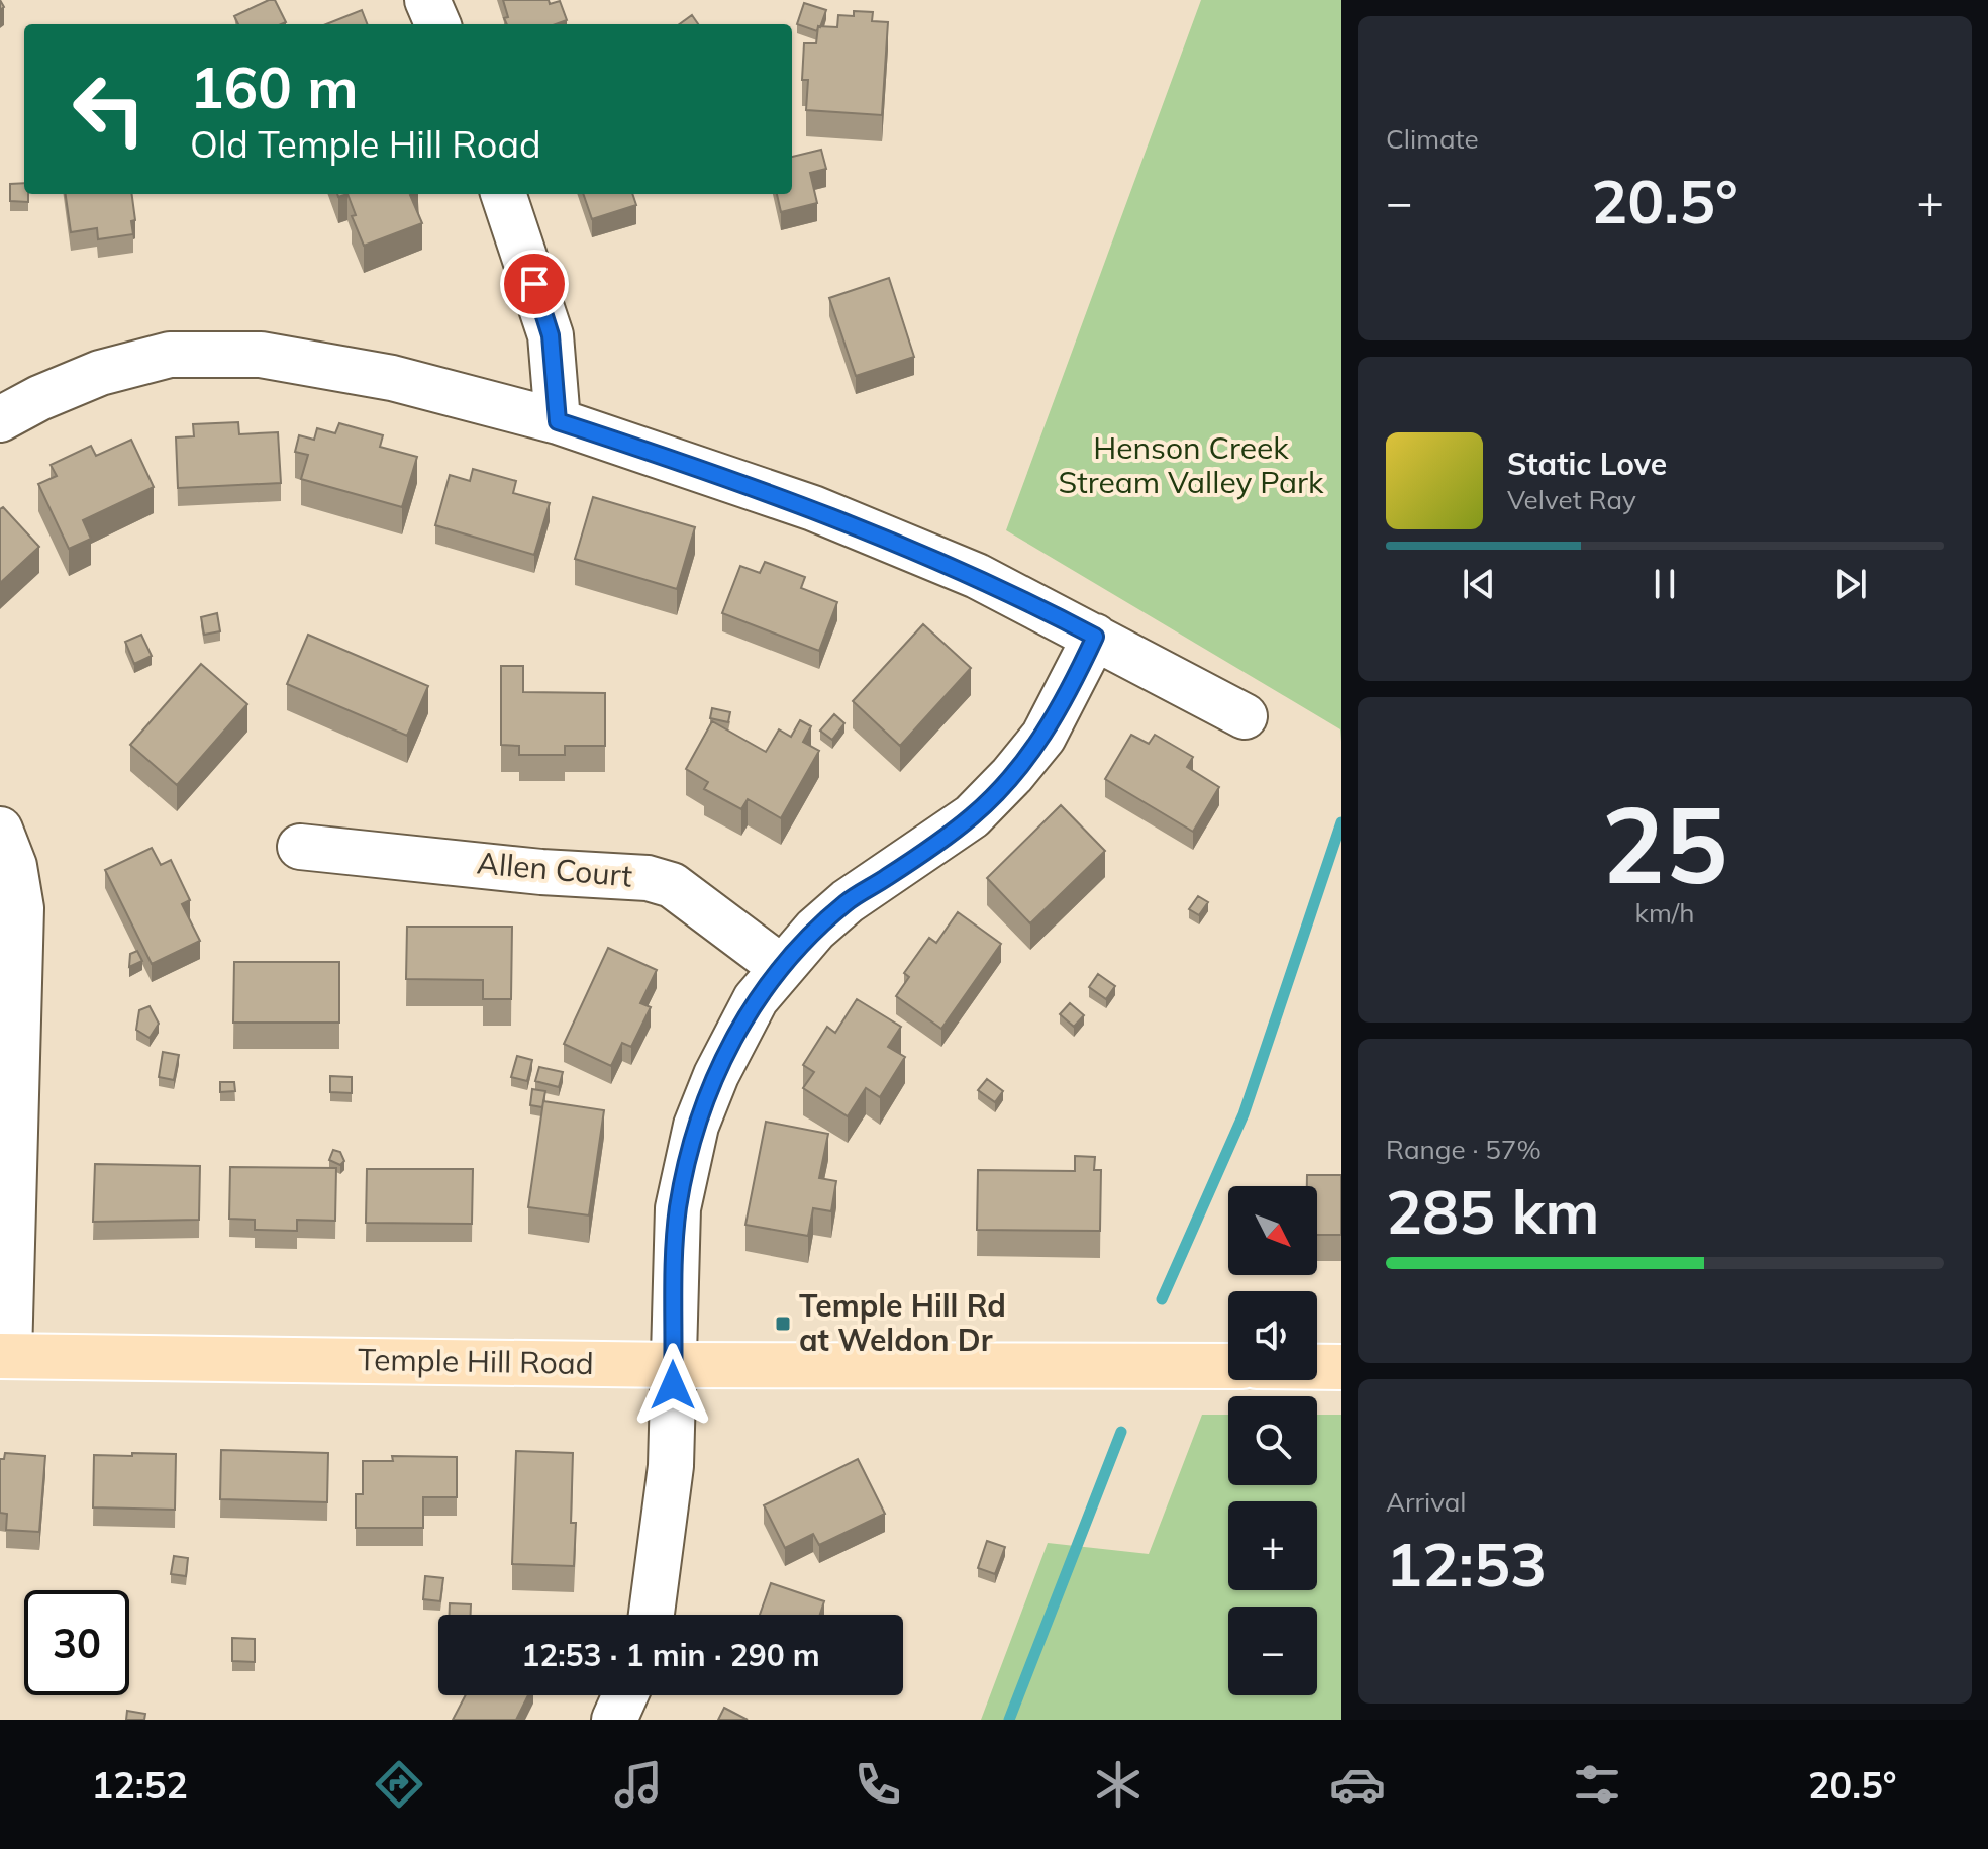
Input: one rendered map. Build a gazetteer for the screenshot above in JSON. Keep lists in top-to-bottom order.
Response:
{
  "streets": {
    "main road": ["Temple Hill Road"],
    "street": ["Allen Court"]
  },
  "parks": ["Henson Creek Stream Valley Park"],
  "places": {
    "transit": ["Temple Hill Rd at Weldon Dr"]
  },
  "north": "bottom right",
  "page": {
    "tile": [
      "Climate",
      ["25", "km/h"],
      ["Range · 57%", "285 km"],
      ["Arrival", "12:53"]
    ],
    "turn": ["160 m", "Old Temple Hill Road"],
    "heat": ["−", "20.5°", "+"],
    "song": ["Static Love", "Velvet Ray"],
    "map_buttons": ["+", "−"],
    "limit": "30",
    "trip": "12:53 · 1 min · 290 m",
    "tabs": ["12:52", "20.5°"]
  }
}
